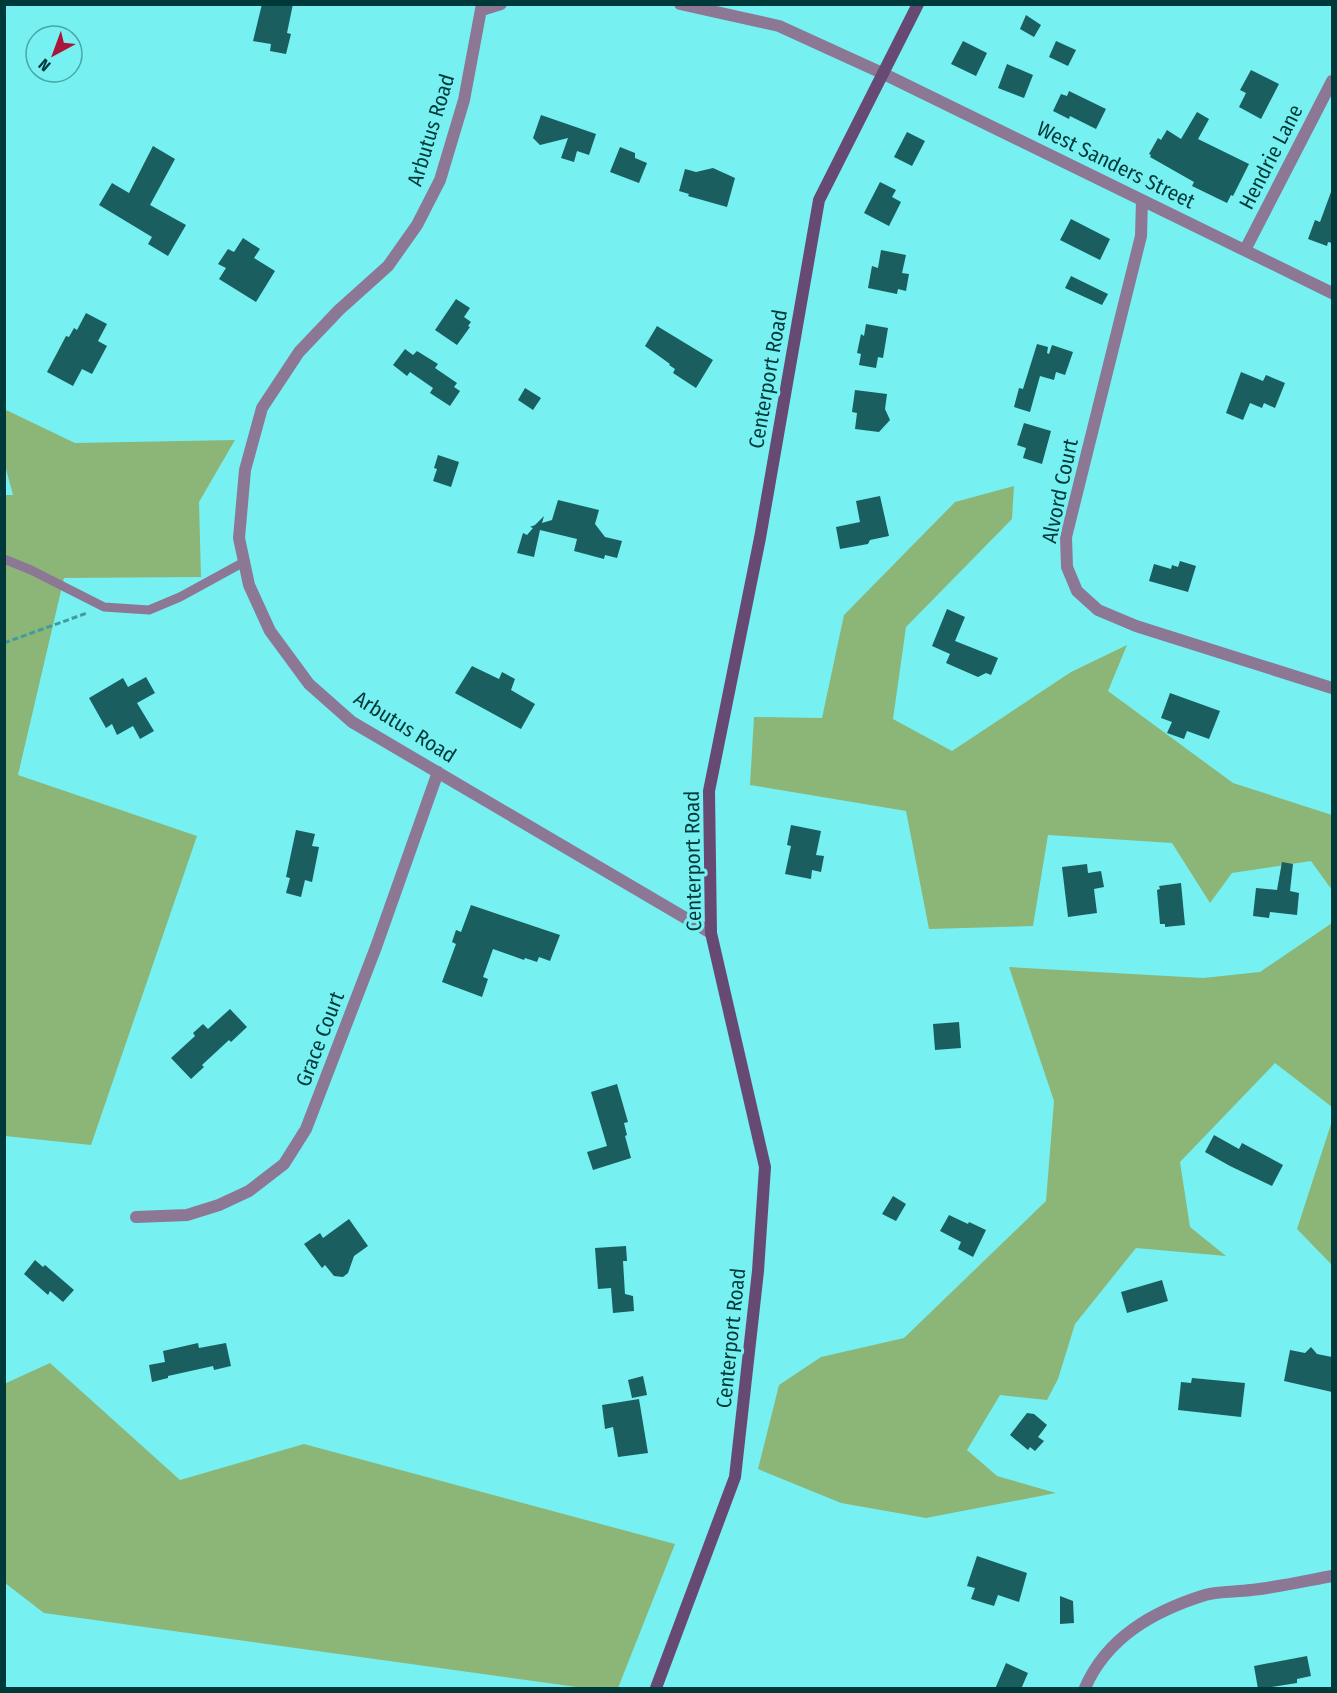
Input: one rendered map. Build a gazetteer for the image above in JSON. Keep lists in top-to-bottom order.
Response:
{
  "streets": {
    "main road": ["Centerport Road"],
    "street": [
      "Arbutus Road",
      "Hendrie Lane",
      "West Sanders Street",
      "Alvord Court",
      "Grace Court"
    ]
  },
  "crossings": [
    ["Arbutus Road", "Centerport Road"],
    ["Arbutus Road", "Grace Court"],
    ["Hendrie Lane", "West Sanders Street"],
    ["West Sanders Street", "Centerport Road"],
    ["West Sanders Street", "Alvord Court"]
  ],
  "north": "bottom left"
}
